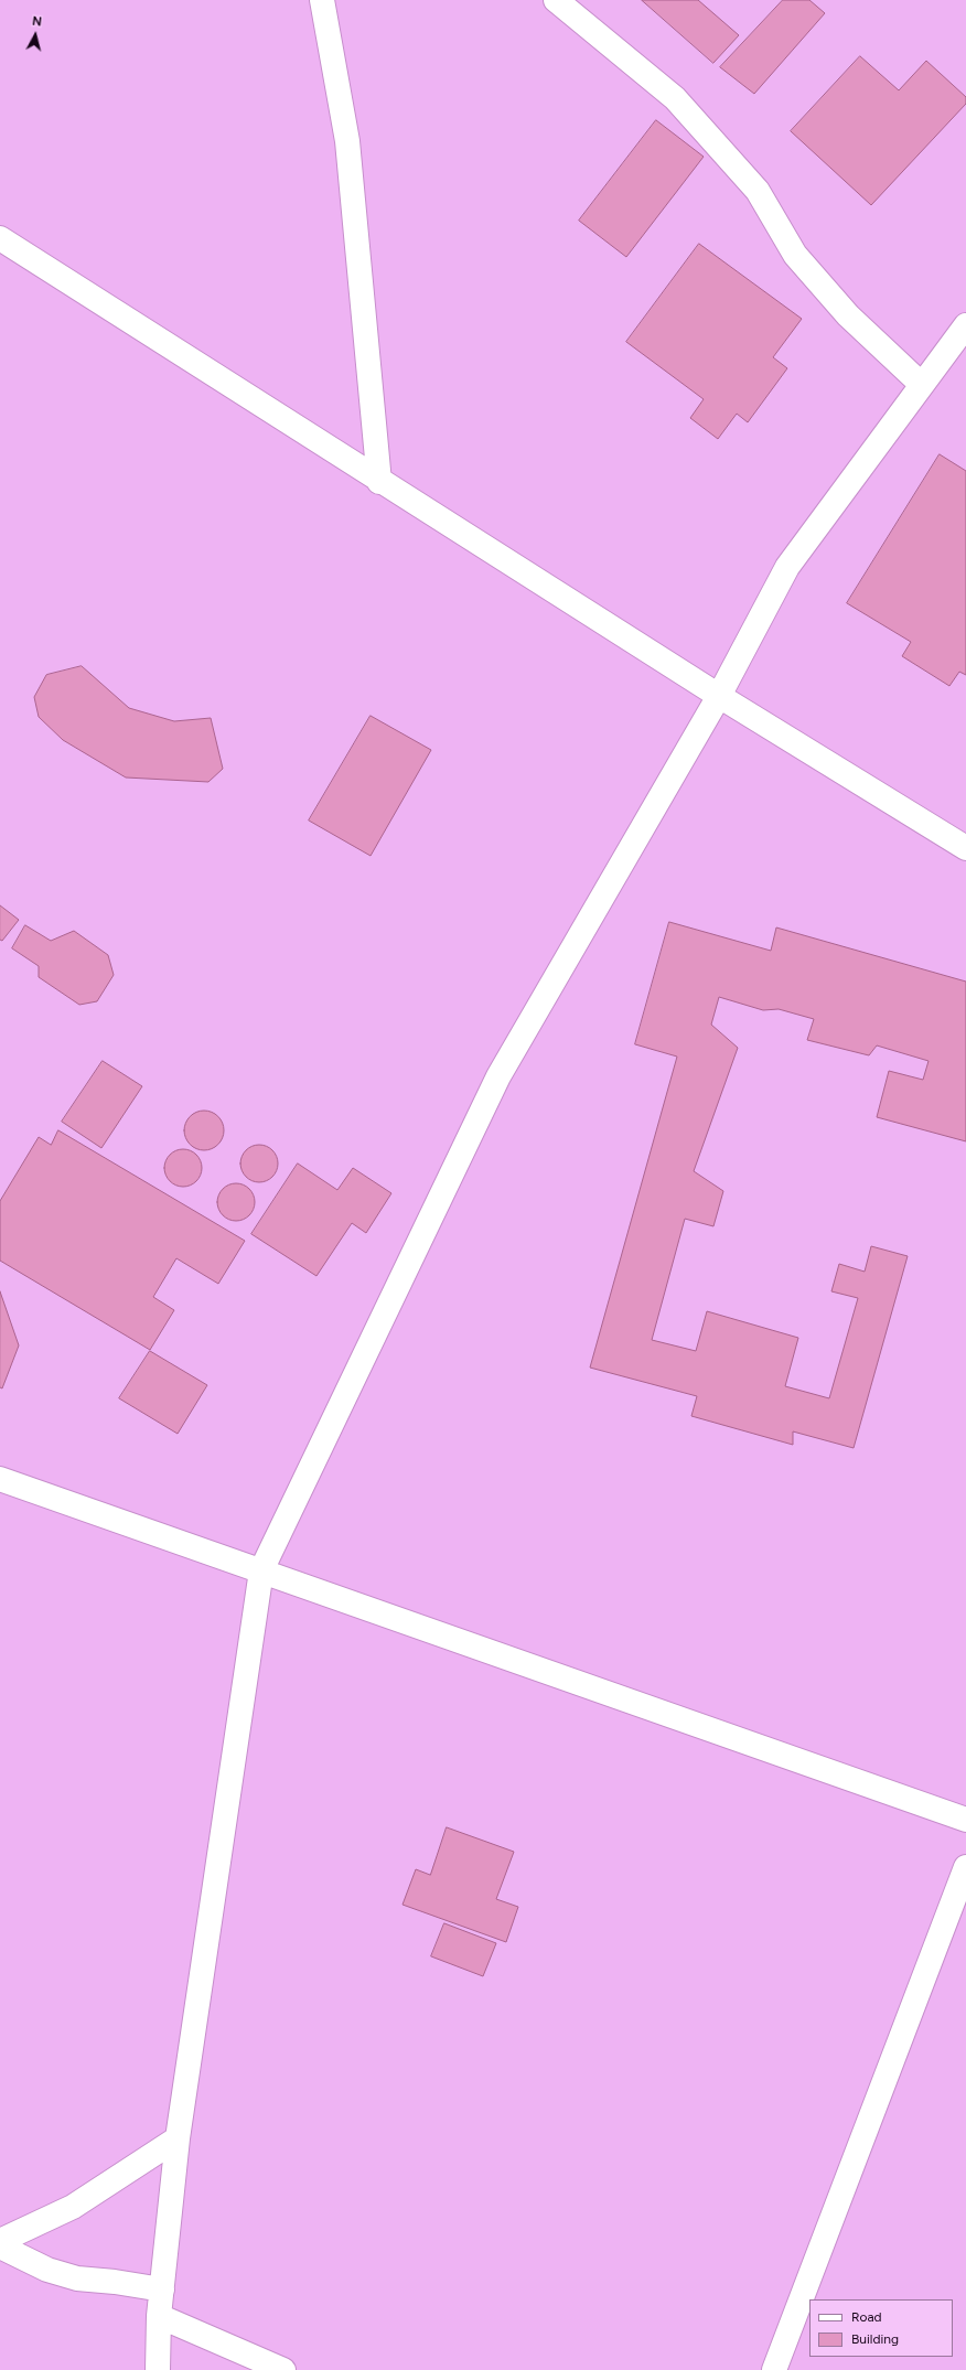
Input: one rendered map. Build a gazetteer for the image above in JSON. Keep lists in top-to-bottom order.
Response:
{
  "legend": ["Road", "Building"],
  "north": "top"
}
